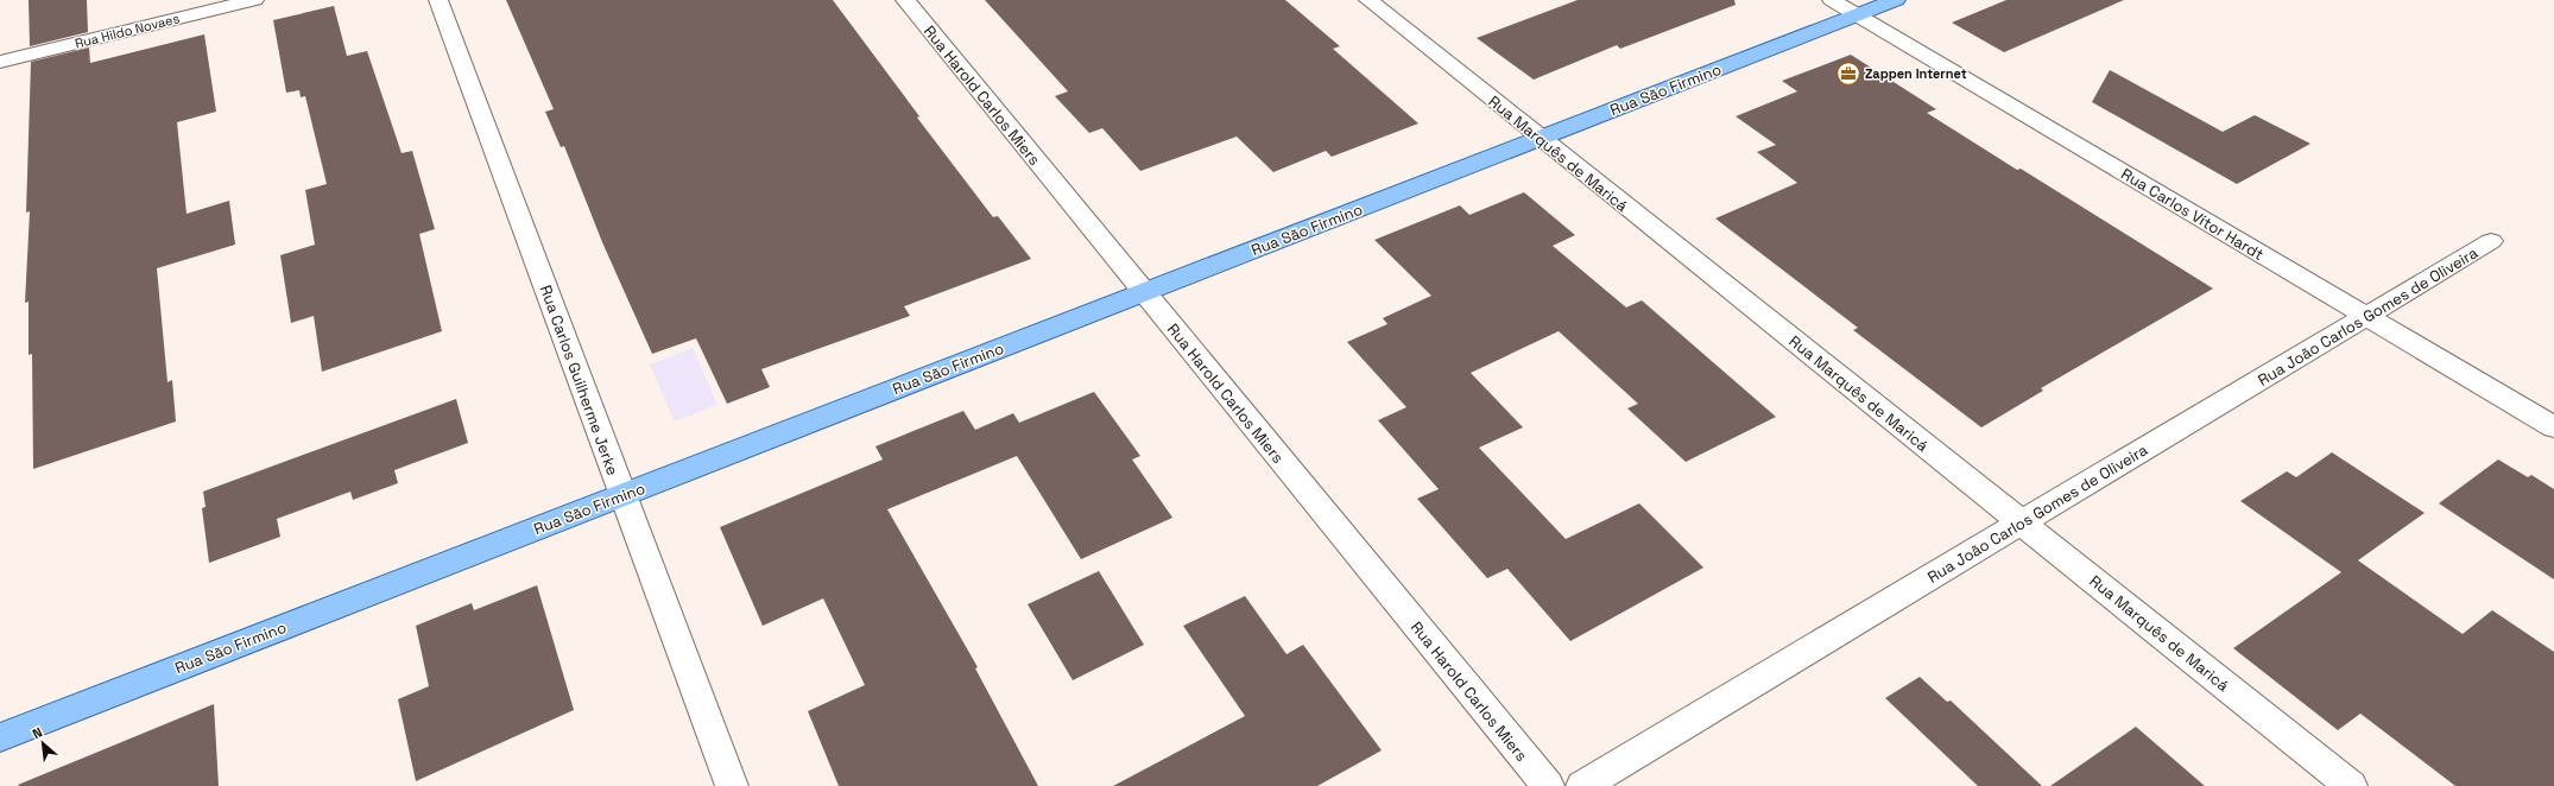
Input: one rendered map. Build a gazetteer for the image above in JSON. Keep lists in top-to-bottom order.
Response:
{
  "streets": {
    "main road": ["Rua São Firmino"],
    "street": [
      "Rua Hildo Novaes",
      "Rua Harold Carlos Miers",
      "Rua Marquês de Maricá",
      "Rua Carlos Vítor Hardt",
      "Rua João Carlos Gomes de Oliveira",
      "Rua Carlos Guilherme Jerke"
    ]
  },
  "crossings": [
    ["Rua São Firmino", "Rua Harold Carlos Miers"],
    ["Rua São Firmino", "Rua Marquês de Maricá"],
    ["Rua São Firmino", "Rua Carlos Vítor Hardt"],
    ["Rua São Firmino", "Rua Carlos Guilherme Jerke"],
    ["Rua Marquês de Maricá", "Rua João Carlos Gomes de Oliveira"],
    ["Rua Carlos Vítor Hardt", "Rua João Carlos Gomes de Oliveira"]
  ],
  "places": {
    "office": ["Zappen Internet"]
  },
  "north": "top left"
}
